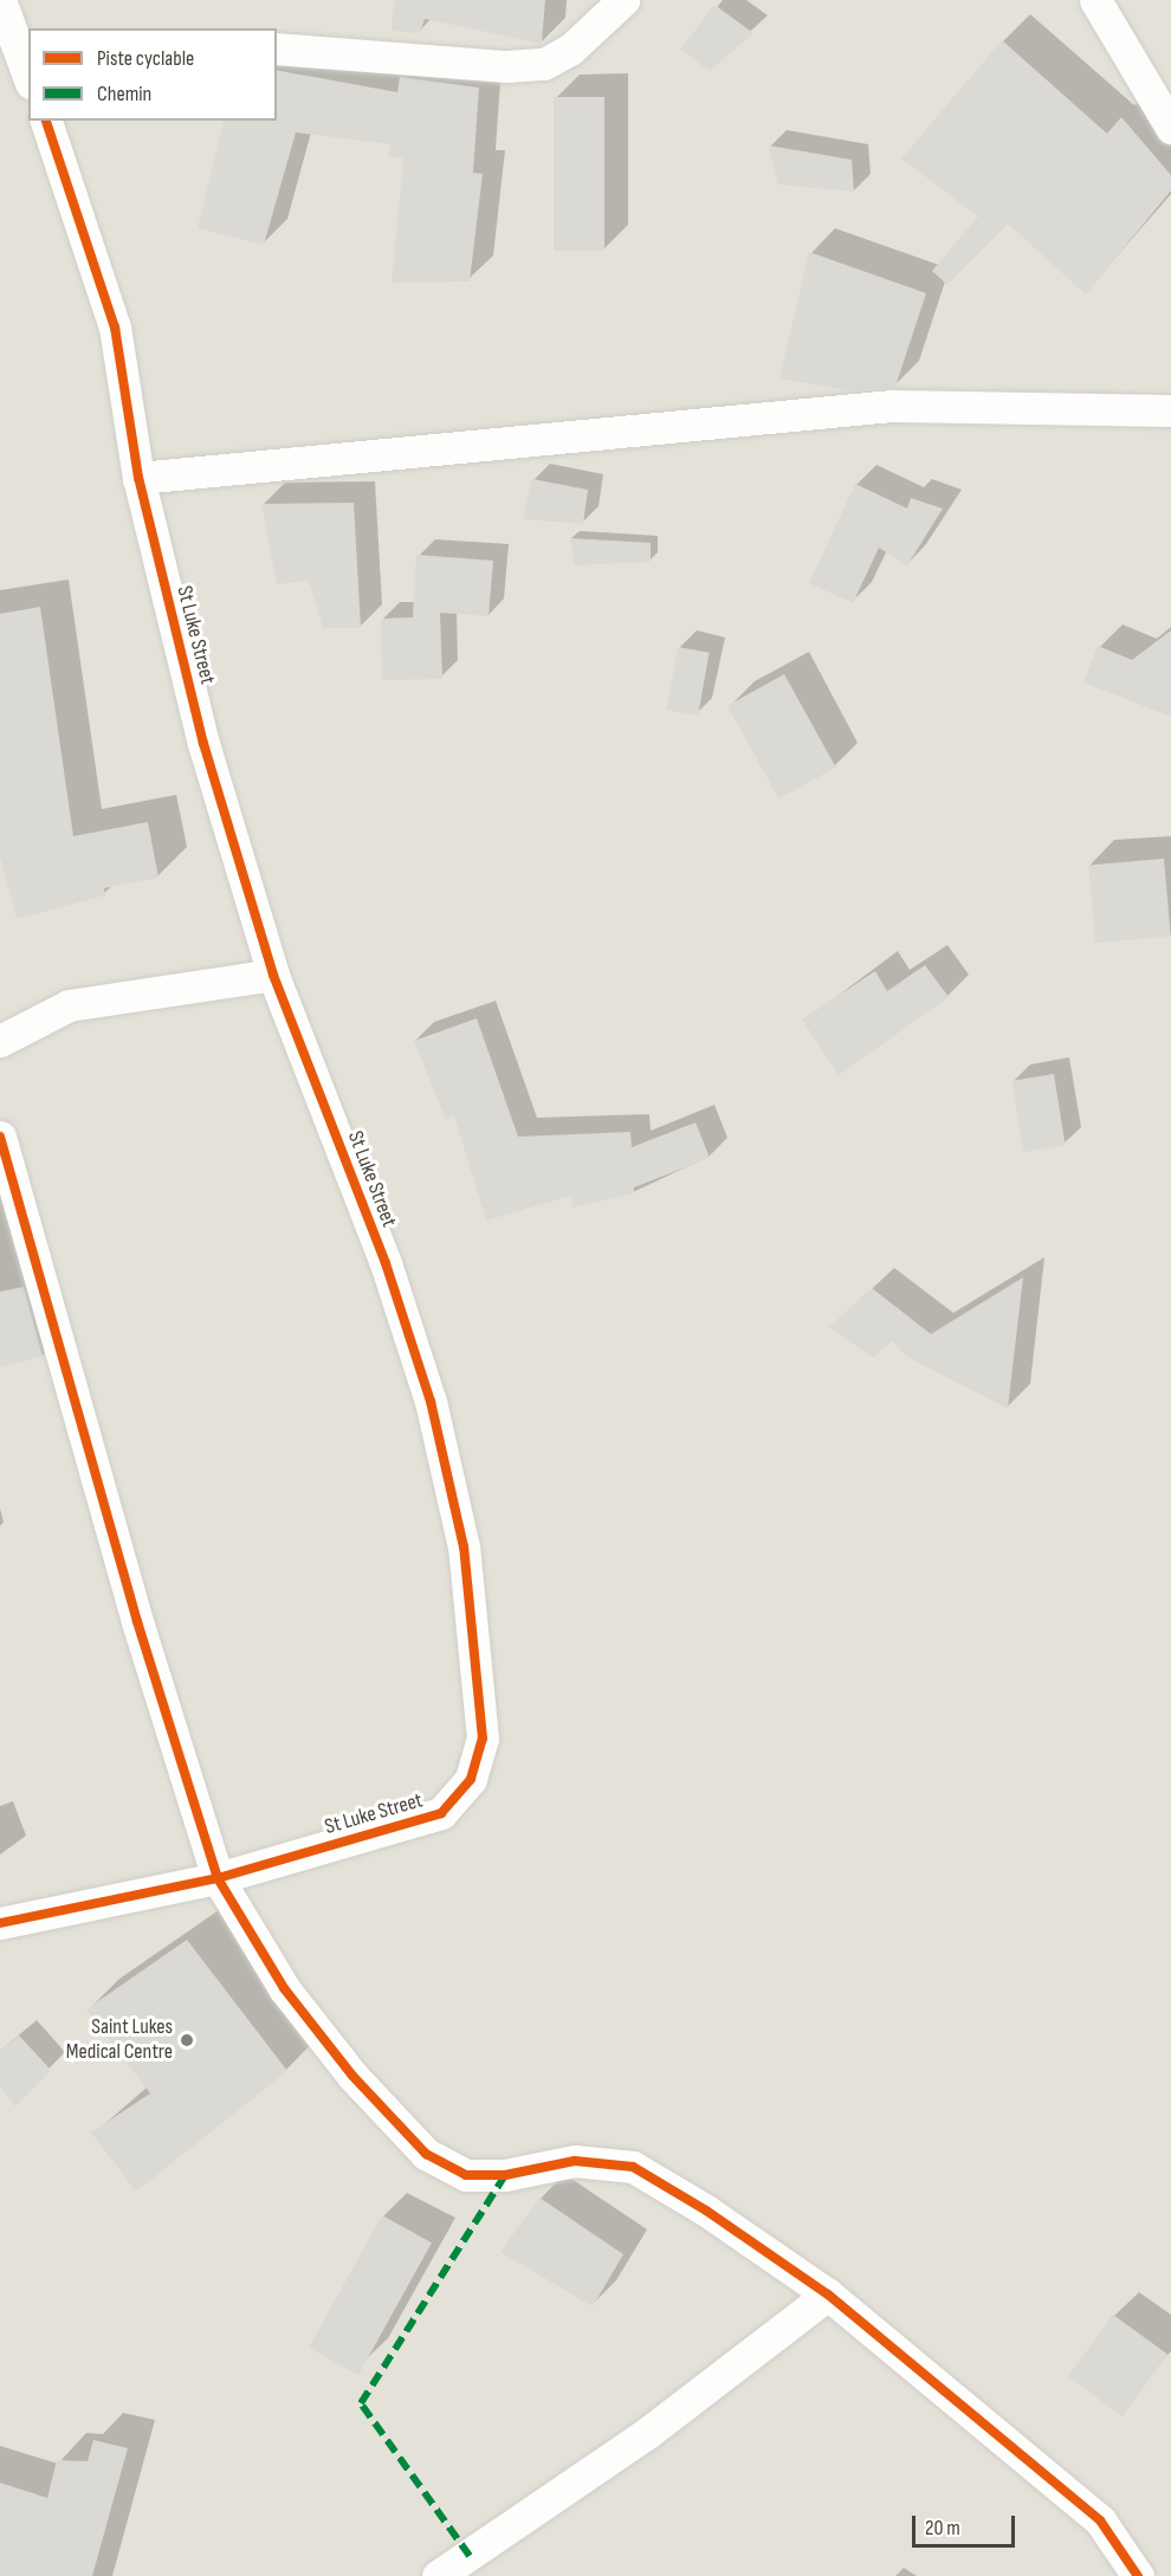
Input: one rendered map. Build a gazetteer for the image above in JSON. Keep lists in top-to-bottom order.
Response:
{
  "streets": {
    "street": ["St Luke Street"]
  },
  "places": ["Saint Lukes Medical Centre"],
  "legend": ["Piste cyclable", "Chemin"],
  "scale_bar": "20 m"
}
